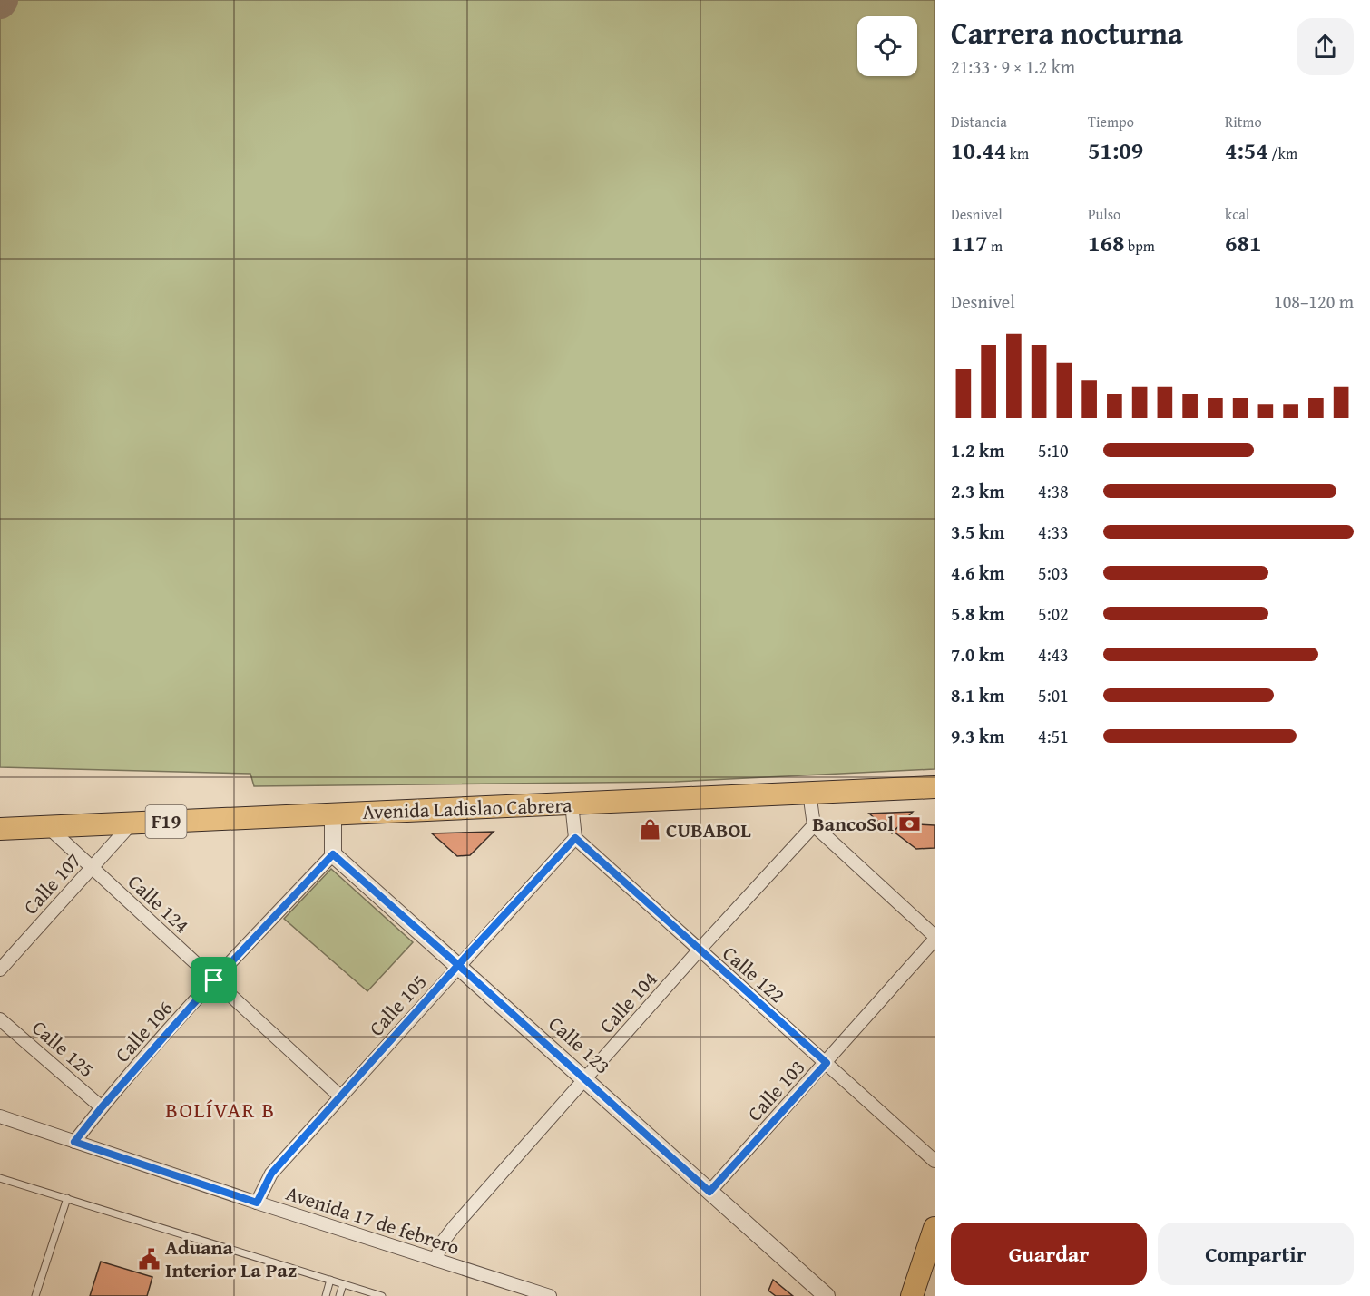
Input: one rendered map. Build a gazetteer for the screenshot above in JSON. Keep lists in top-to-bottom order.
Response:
{
  "streets": {
    "highway": ["Avenida Ladislao Cabrera", "F19"],
    "street": [
      "Calle 107",
      "Calle 124",
      "Calle 122",
      "Calle 104",
      "Calle 105",
      "Calle 106",
      "Calle 123",
      "Calle 125",
      "Calle 103",
      "Avenida 17 de febrero"
    ]
  },
  "crossings": [
    ["Avenida Ladislao Cabrera", "Calle 107"],
    ["Avenida Ladislao Cabrera", "Calle 124"],
    ["Calle 107", "Calle 124"],
    ["Calle 124", "Calle 105"],
    ["Calle 124", "Calle 106"],
    ["Calle 122", "Calle 104"],
    ["Calle 122", "Calle 105"],
    ["Calle 122", "Calle 103"],
    ["Calle 104", "Calle 123"],
    ["Calle 104", "Avenida 17 de febrero"],
    ["Calle 105", "Calle 123"],
    ["Calle 105", "Avenida 17 de febrero"],
    ["Calle 106", "Calle 123"],
    ["Calle 106", "Calle 125"],
    ["Calle 106", "Avenida 17 de febrero"],
    ["Calle 123", "Calle 103"]
  ],
  "districts": ["BOLÍVAR B"],
  "places": {
    "bank": ["BancoSol"],
    "shop": ["CUBABOL"],
    "public building": ["Aduana Interior La Paz"]
  },
  "page": {
    "heading": ["Carrera nocturna", "21:33 · 9 × 1.2 km"],
    "stats": [
      ["Distancia", "10.44 km"],
      ["Tiempo", "51:09"],
      ["Ritmo", "4:54 /km"],
      ["Desnivel", "117 m"],
      ["Pulso", "168 bpm"],
      ["kcal", "681"]
    ],
    "chart": ["Desnivel", "108–120 m"],
    "list": [
      {
        "name": "1.2 km",
        "note": "5:10"
      },
      {
        "name": "2.3 km",
        "note": "4:38"
      },
      {
        "name": "3.5 km",
        "note": "4:33"
      },
      {
        "name": "4.6 km",
        "note": "5:03"
      },
      {
        "name": "5.8 km",
        "note": "5:02"
      },
      {
        "name": "7.0 km",
        "note": "4:43"
      },
      {
        "name": "8.1 km",
        "note": "5:01"
      },
      {
        "name": "9.3 km",
        "note": "4:51"
      }
    ],
    "buttons": ["Guardar", "Compartir"]
  }
}
